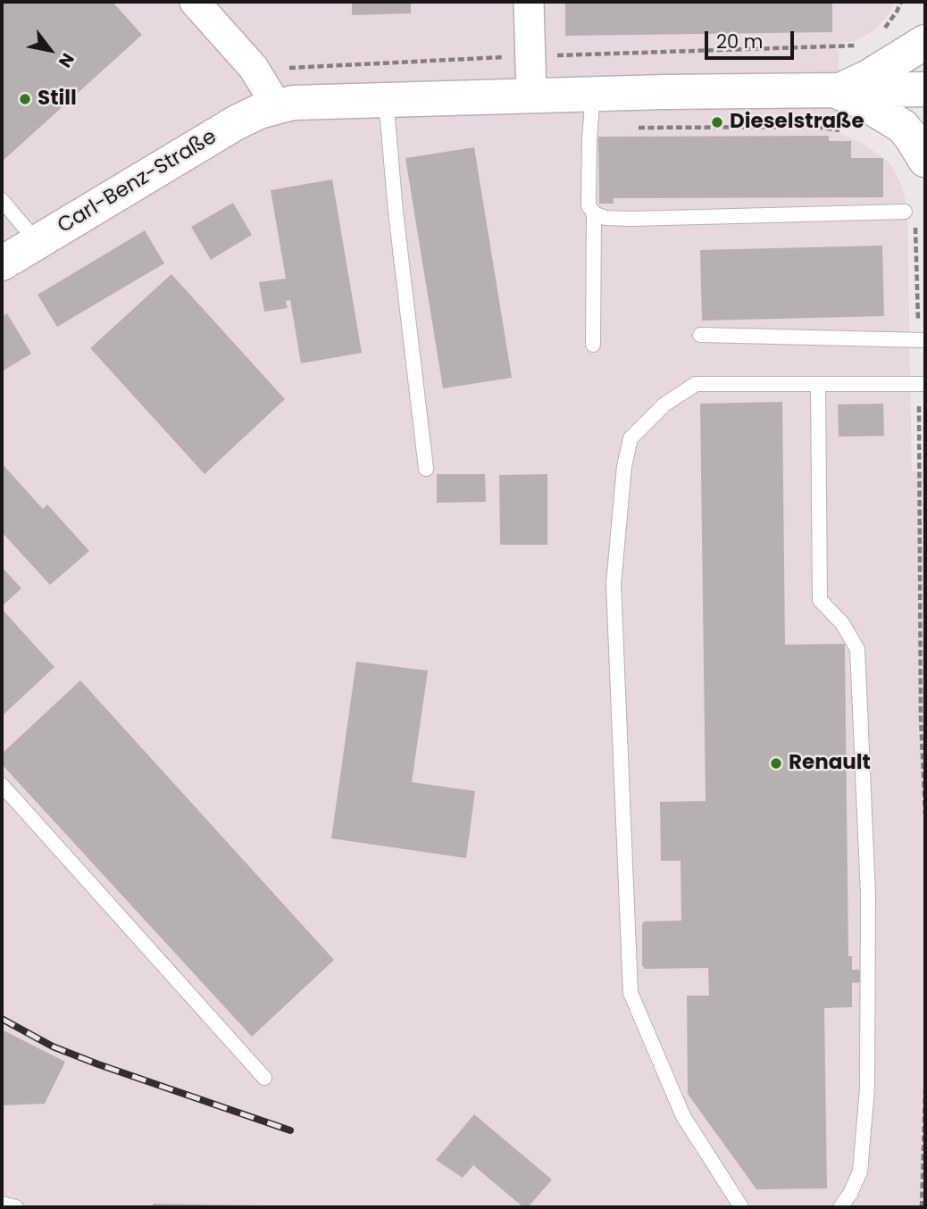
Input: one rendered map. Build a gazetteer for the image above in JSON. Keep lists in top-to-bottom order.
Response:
{
  "streets": {
    "main road": ["Carl-Benz-Straße"]
  },
  "places": ["Still", "Dieselstraße", "Renault"],
  "scale_bar": "20 m",
  "north": "bottom right"
}
